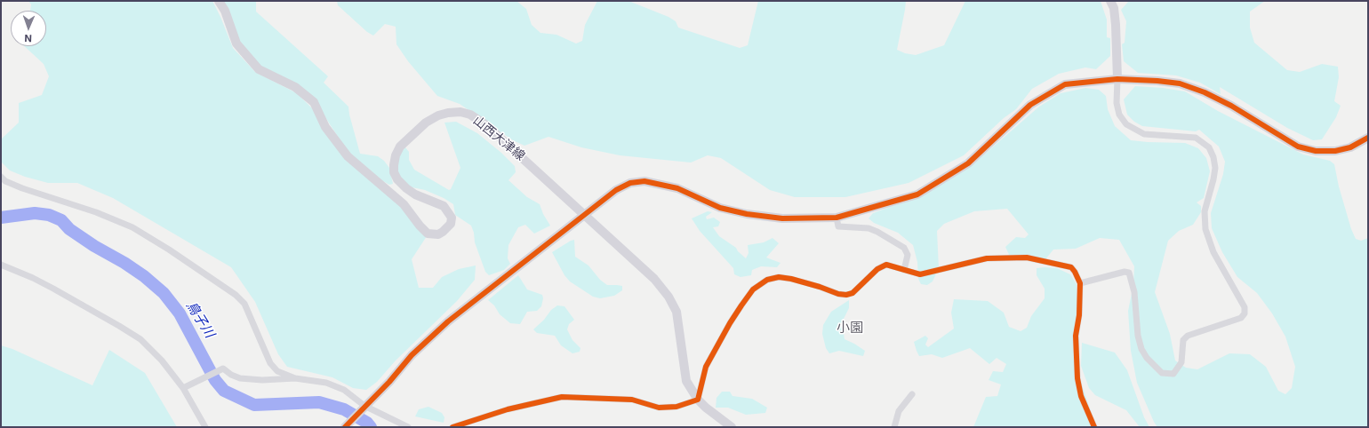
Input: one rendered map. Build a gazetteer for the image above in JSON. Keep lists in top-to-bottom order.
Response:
{
  "streets": {
    "street": ["山西大津線"]
  },
  "districts": ["小園"],
  "water": ["鳥子川"],
  "north": "bottom"
}
